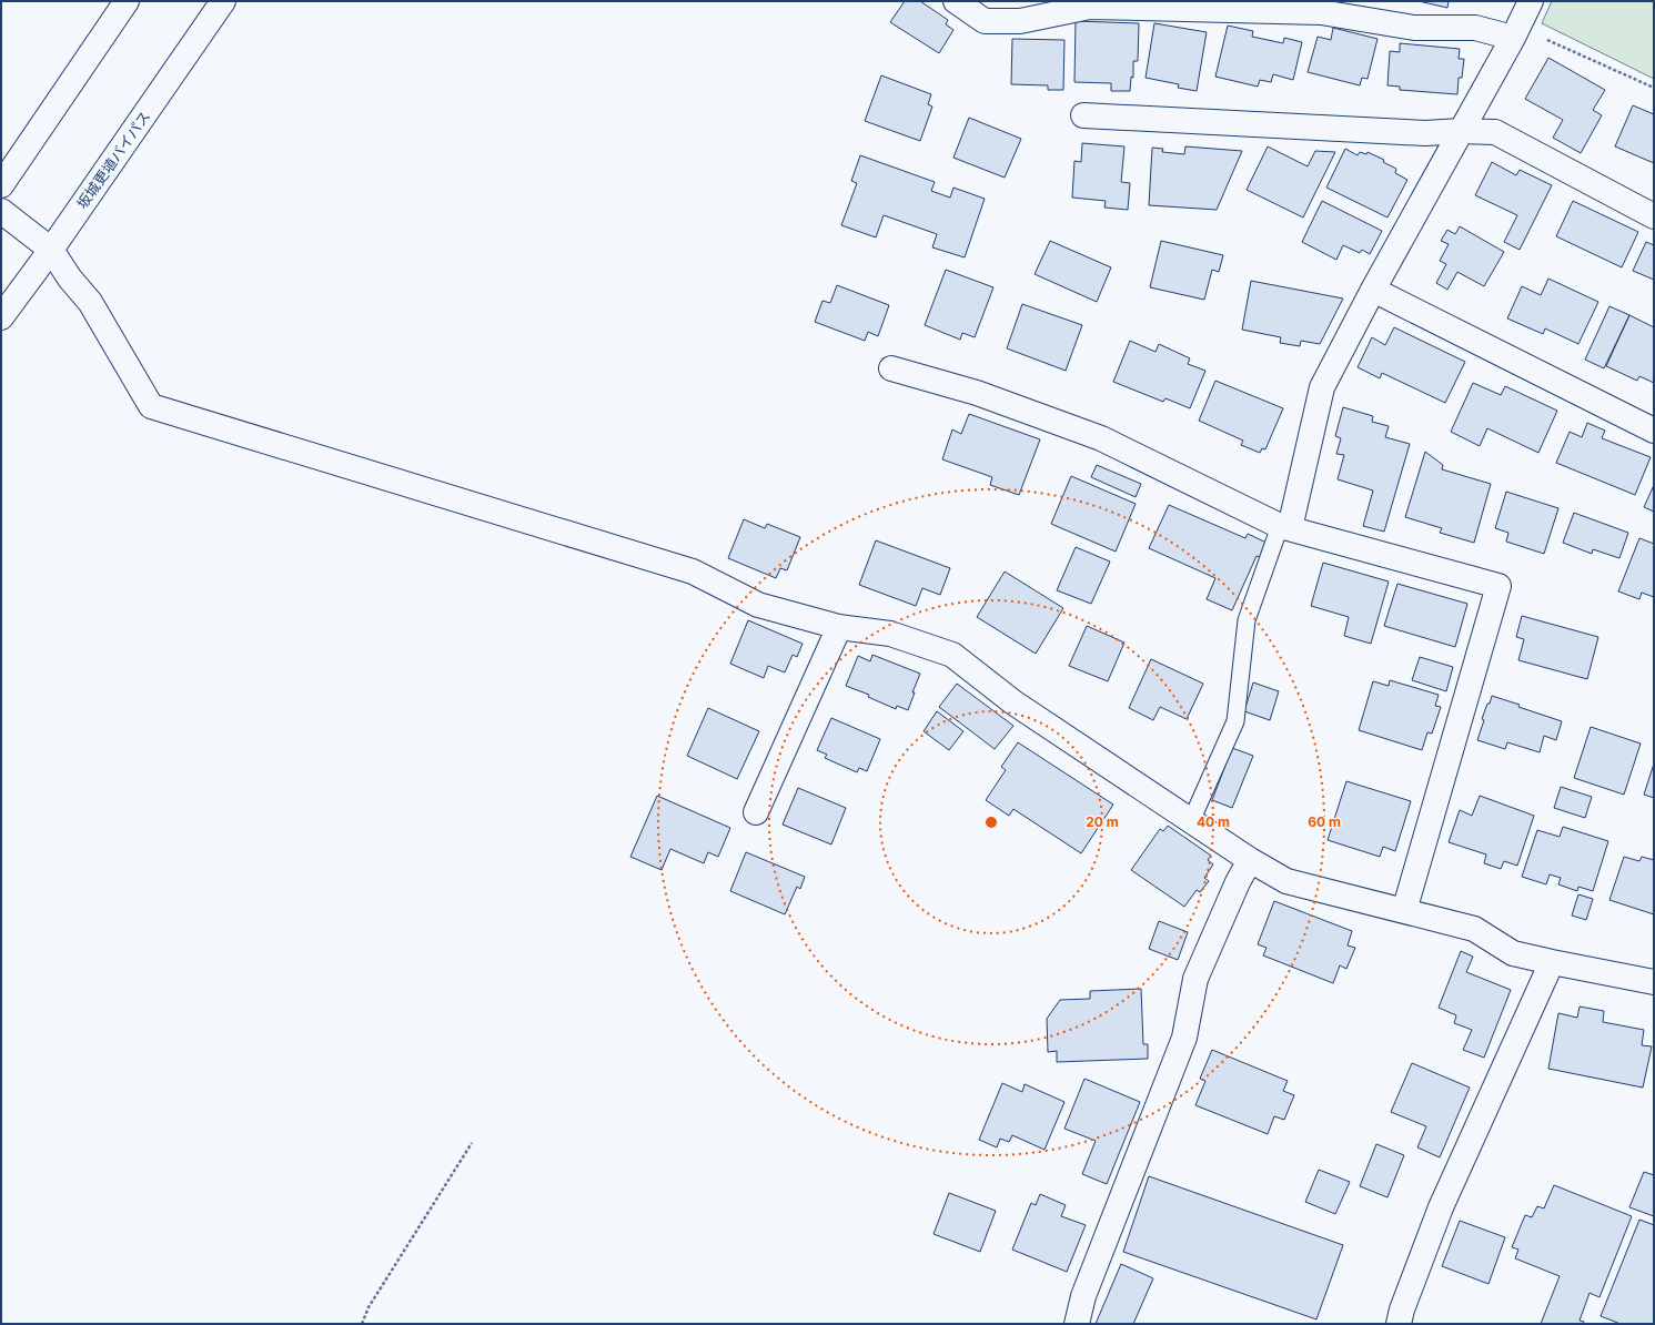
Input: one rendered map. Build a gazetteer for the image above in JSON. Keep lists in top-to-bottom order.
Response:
{
  "streets": {
    "main road": ["坂城更埴バイパス"]
  },
  "rings": ["20 m", "40 m", "60 m"]
}
